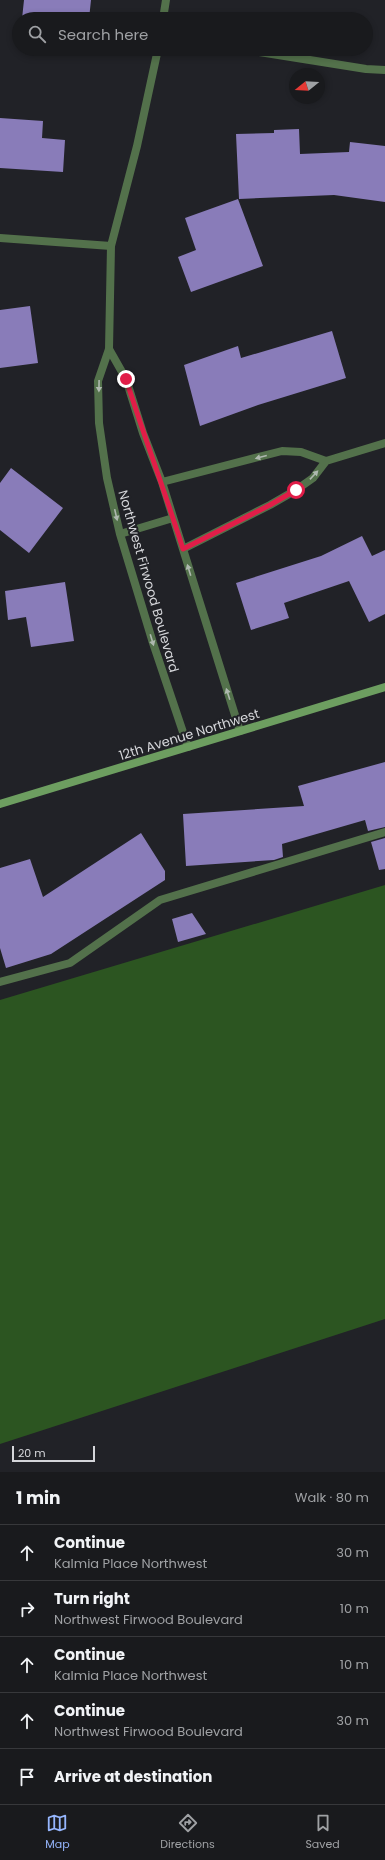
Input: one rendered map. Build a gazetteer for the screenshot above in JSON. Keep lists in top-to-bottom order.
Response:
{
  "streets": {
    "street": ["Northwest Firwood Boulevard", "12th Avenue Northwest"]
  },
  "crossings": [
    ["Northwest Firwood Boulevard", "12th Avenue Northwest"]
  ],
  "scale_bar": "20 m",
  "north": "left",
  "page": {
    "search": "Search here",
    "scale": "20 m",
    "heading": ["1 min", "Walk · 80 m"],
    "list": [
      ["Continue", "Kalmia Place Northwest", "30 m"],
      ["Turn right", "Northwest Firwood Boulevard", "10 m"],
      ["Continue", "Kalmia Place Northwest", "10 m"],
      ["Continue", "Northwest Firwood Boulevard", "30 m"],
      "Arrive at destination"
    ],
    "nav": ["Map", "Directions", "Saved"]
  }
}
